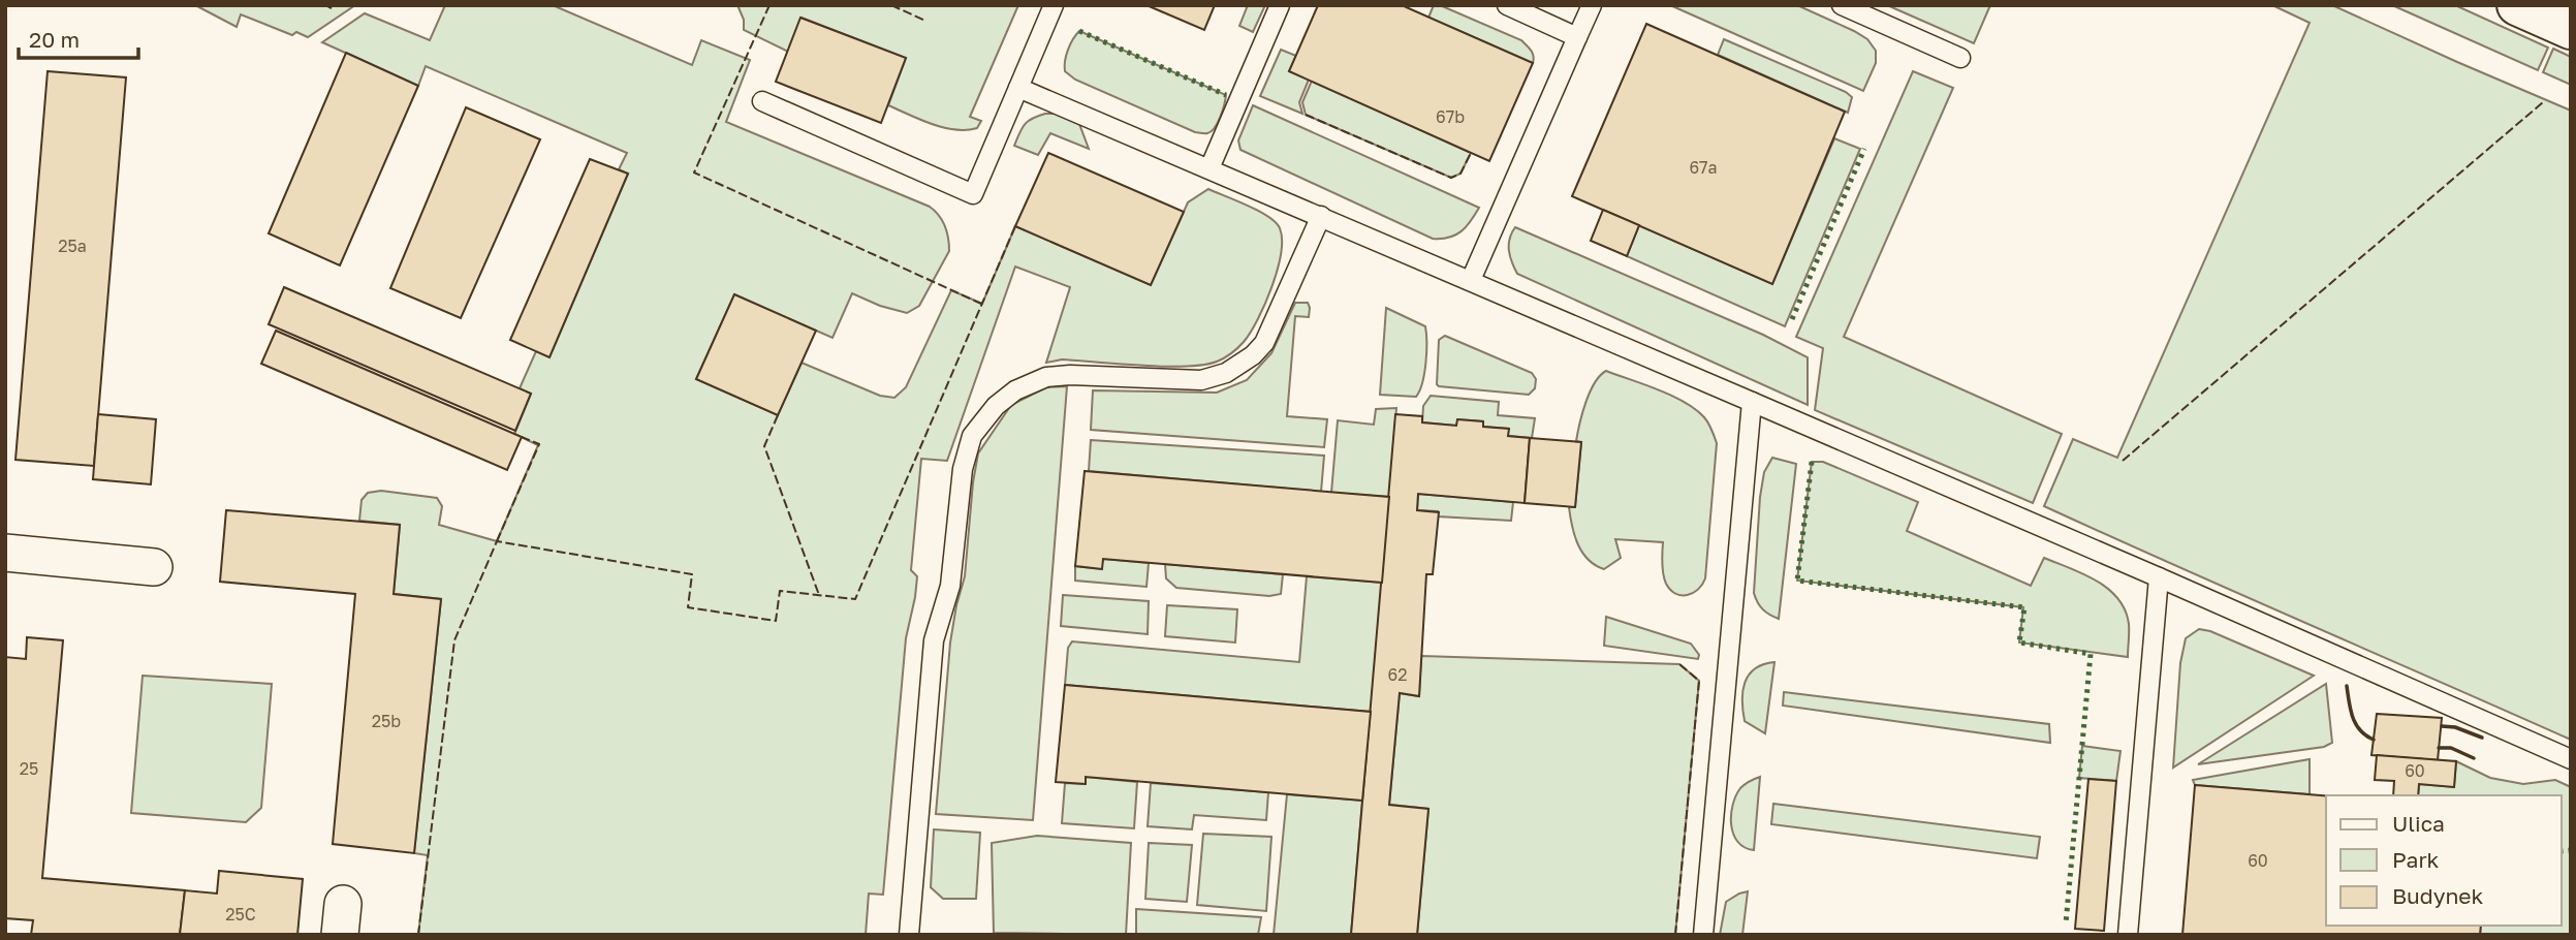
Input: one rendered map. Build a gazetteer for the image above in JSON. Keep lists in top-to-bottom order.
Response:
{
  "house_numbers": [
    "67b",
    "67a",
    "25a",
    "62",
    "25b",
    "25",
    "60",
    "60",
    "25C"
  ],
  "legend": ["Ulica", "Park", "Budynek"],
  "scale_bar": "20 m"
}
